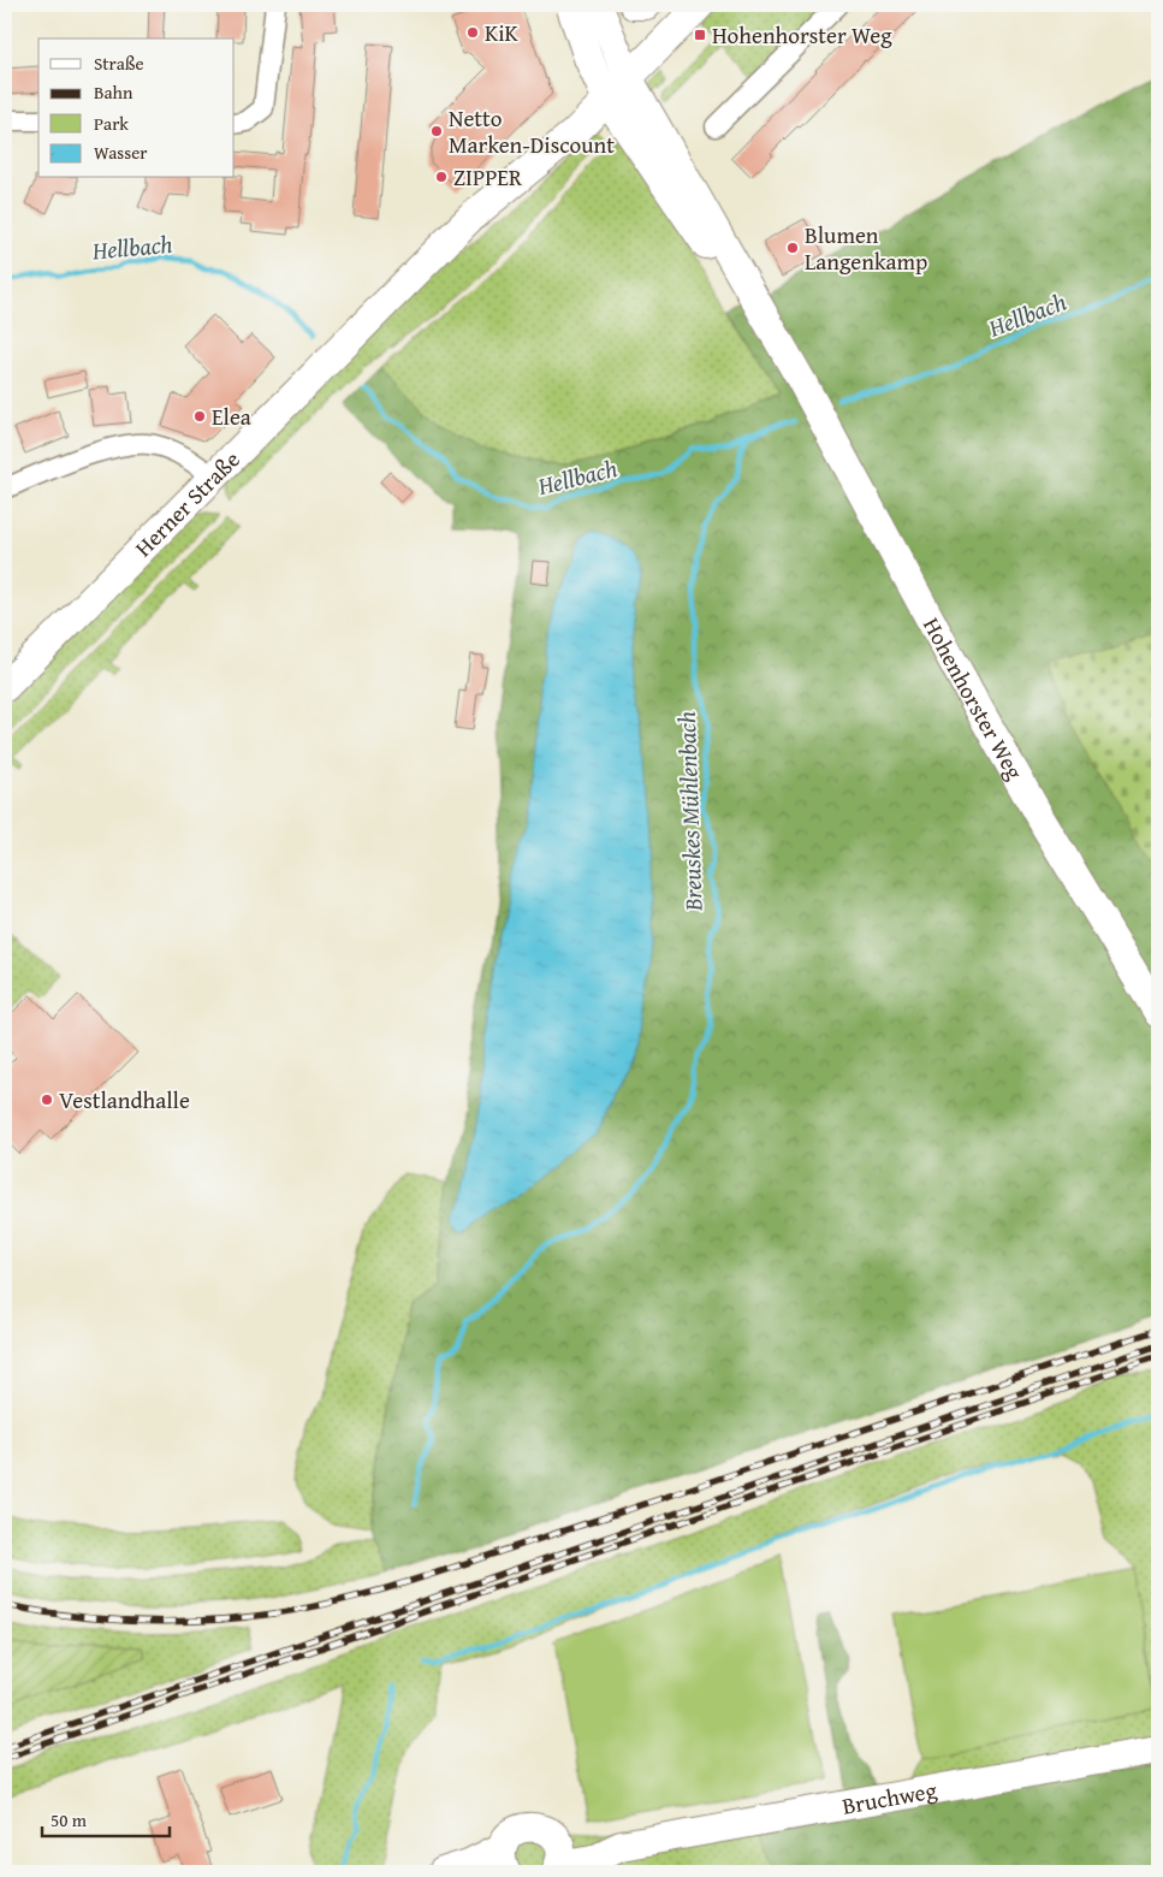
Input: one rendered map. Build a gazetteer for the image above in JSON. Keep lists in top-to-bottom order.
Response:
{
  "streets": {
    "street": ["Herner Straße", "Hohenhorster Weg", "Bruchweg"]
  },
  "crossings": [
    ["Herner Straße", "Hohenhorster Weg"]
  ],
  "water": ["Hellbach", "Breuskes Mühlenbach"],
  "places": {
    "other": [
      "KiK",
      "Netto Marken-Discount",
      "ZIPPER",
      "Blumen Langenkamp",
      "Elea",
      "Vestlandhalle"
    ],
    "transit": ["Hohenhorster Weg"]
  },
  "legend": [
    "Straße",
    "Bahn",
    "Park",
    "Wasser"
  ],
  "scale_bar": "50 m"
}
